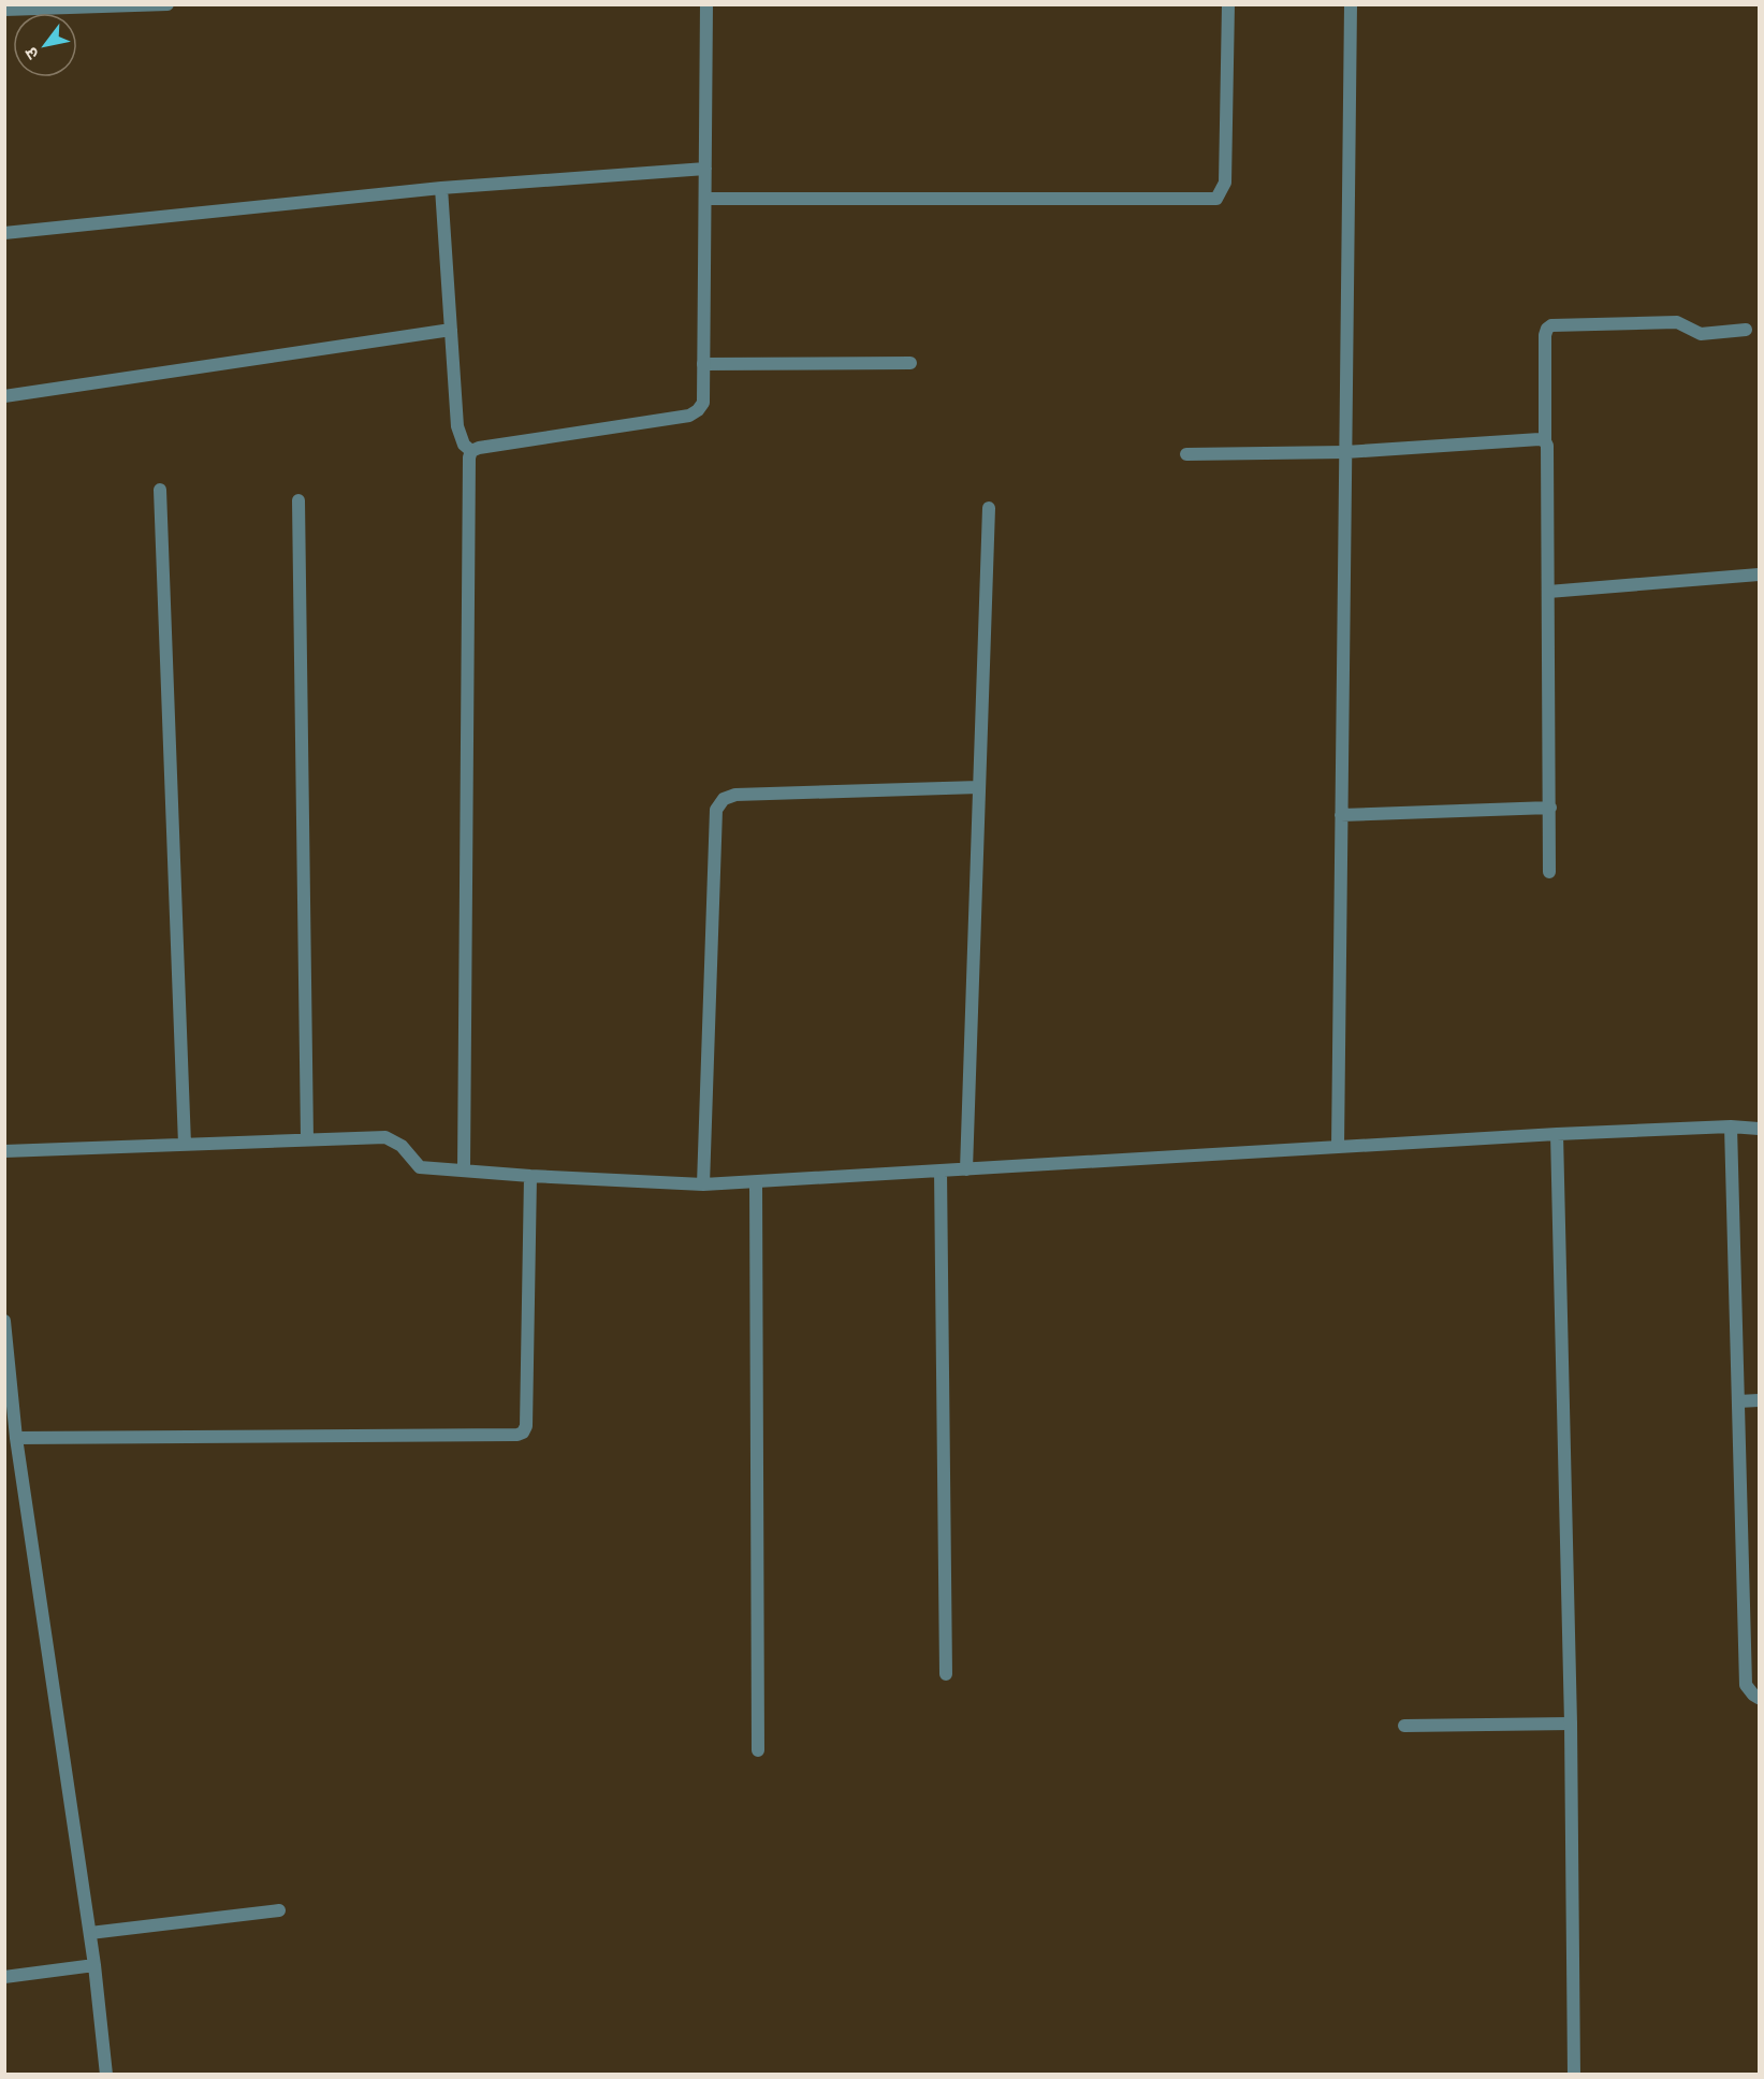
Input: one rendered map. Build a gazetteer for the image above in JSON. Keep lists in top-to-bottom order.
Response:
{
  "north": "bottom left"
}
